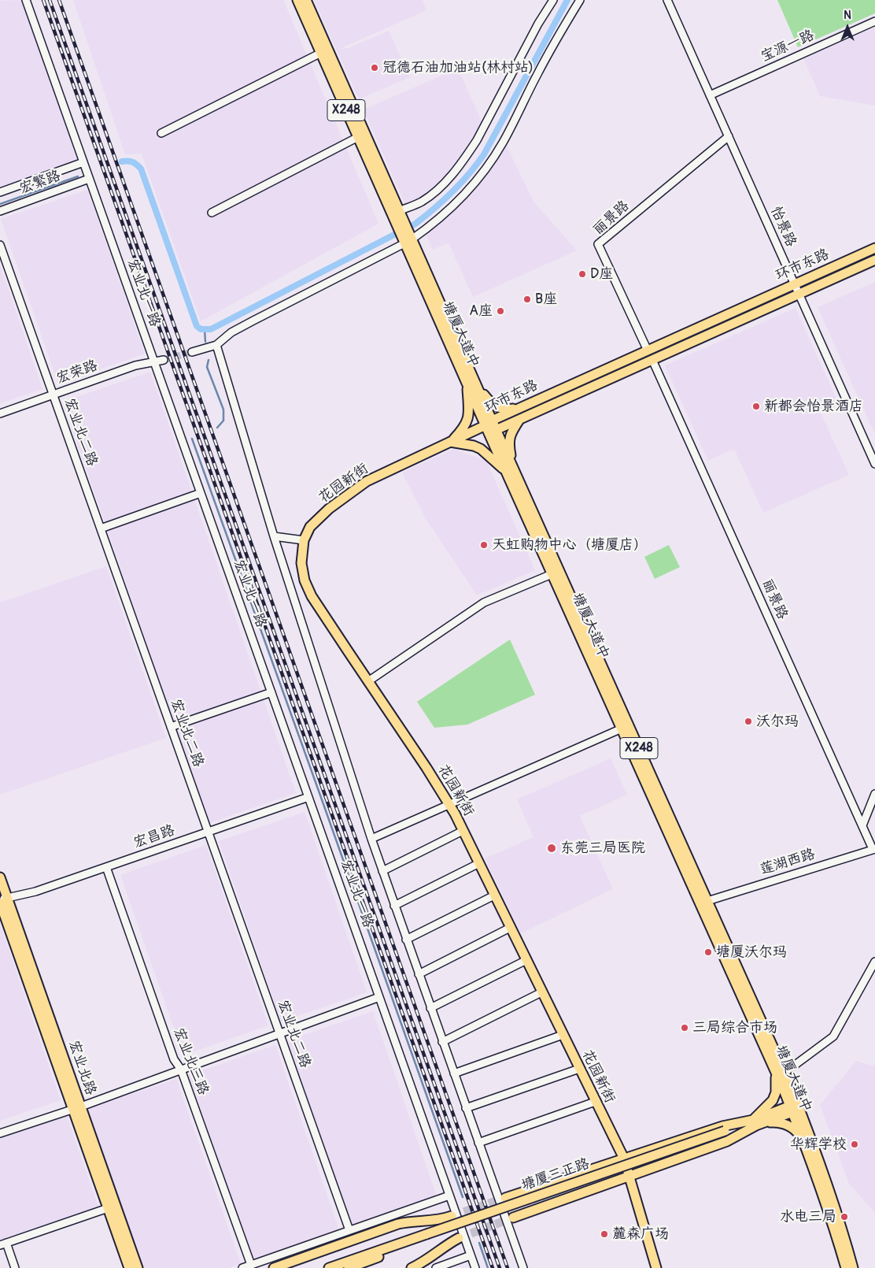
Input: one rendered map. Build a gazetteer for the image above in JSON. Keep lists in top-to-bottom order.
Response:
{
  "streets": {
    "main road": [
      "X248",
      "环市东路",
      "塘厦大道中",
      "花园新街",
      "宏业北路",
      "塘厦三正路"
    ],
    "street": [
      "宝源一路",
      "宏繁路",
      "丽景路",
      "怡景路",
      "宏业北一路",
      "宏荣路",
      "宏业北二路",
      "宏昌路",
      "莲湖西路",
      "宏业北三路"
    ]
  },
  "crossings": [
    ["宝源一路", "怡景路"],
    ["宏繁路", "宏业北一路"],
    ["丽景路", "怡景路"],
    ["丽景路", "环市东路"],
    ["丽景路", "莲湖西路"],
    ["怡景路", "环市东路"],
    ["环市东路", "塘厦大道中"],
    ["环市东路", "花园新街"],
    ["宏业北一路", "宏荣路"],
    ["宏业北一路", "宏昌路"],
    ["塘厦大道中", "花园新街"],
    ["塘厦大道中", "莲湖西路"],
    ["塘厦大道中", "塘厦三正路"],
    ["宏荣路", "宏业北二路"],
    ["宏业北二路", "宏昌路"],
    ["宏昌路", "宏业北三路"],
    ["宏昌路", "宏业北路"]
  ],
  "places": [
    "冠德石油加油站(林村站)",
    "D座",
    "B座",
    "A座",
    "新都会怡景酒店",
    "天虹购物中心（塘厦店）",
    "沃尔玛",
    "东莞三局医院",
    "塘厦沃尔玛",
    "三局综合市场",
    "华辉学校",
    "水电三局",
    "麓森广场"
  ],
  "north": "top"
}
